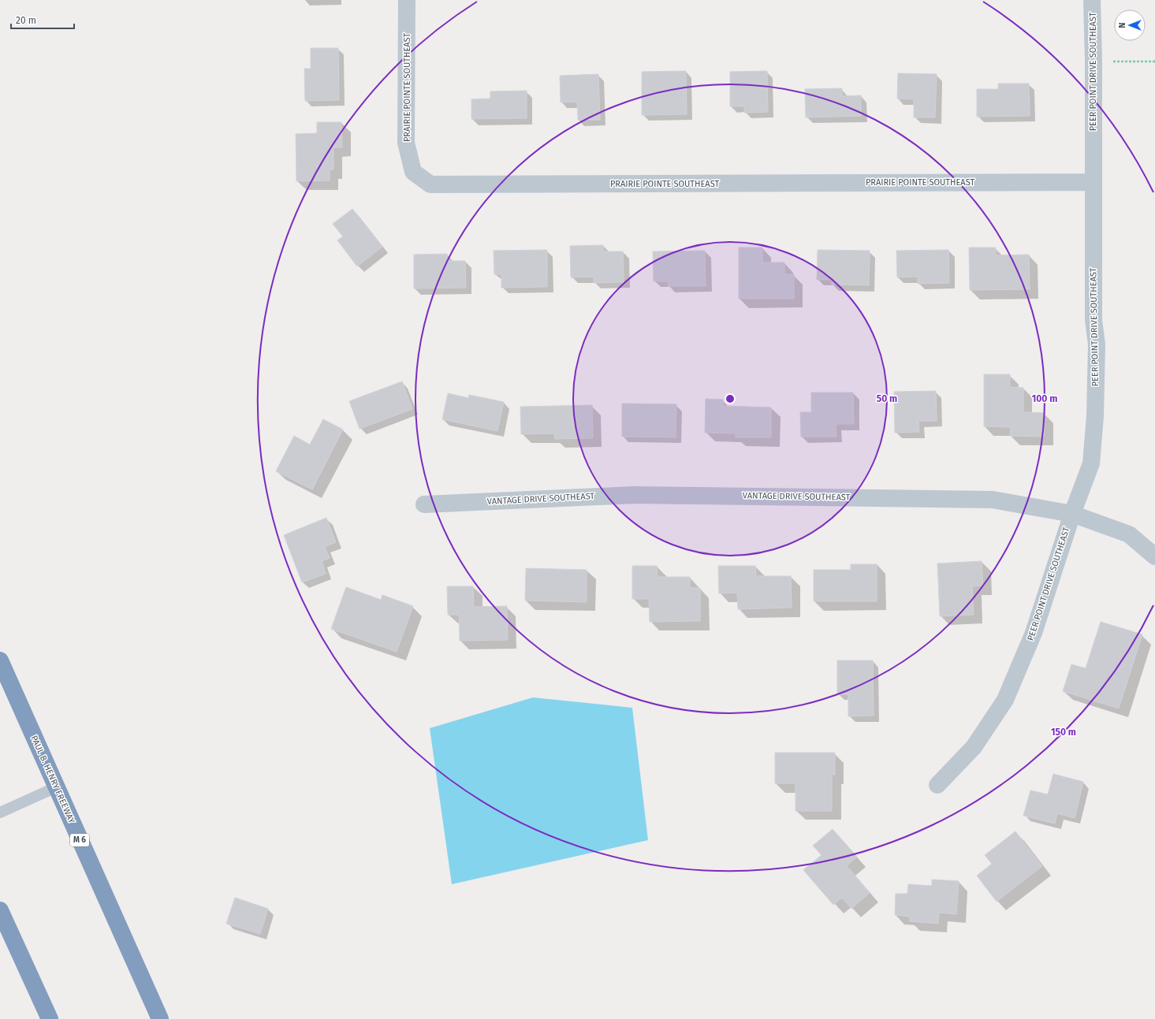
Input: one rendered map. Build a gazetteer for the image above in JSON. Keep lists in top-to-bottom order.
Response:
{
  "streets": {
    "highway": ["PAUL B. HENRY FREEWAY", "M 6"],
    "street": ["PEER POINT DRIVE SOUTHEAST", "PRAIRIE POINTE SOUTHEAST", "VANTAGE DRIVE SOUTHEAST"]
  },
  "crossings": [
    ["PEER POINT DRIVE SOUTHEAST", "PRAIRIE POINTE SOUTHEAST"],
    ["PEER POINT DRIVE SOUTHEAST", "VANTAGE DRIVE SOUTHEAST"]
  ],
  "scale_bar": "20 m",
  "north": "left",
  "rings": ["50 m", "100 m", "150 m"]
}
